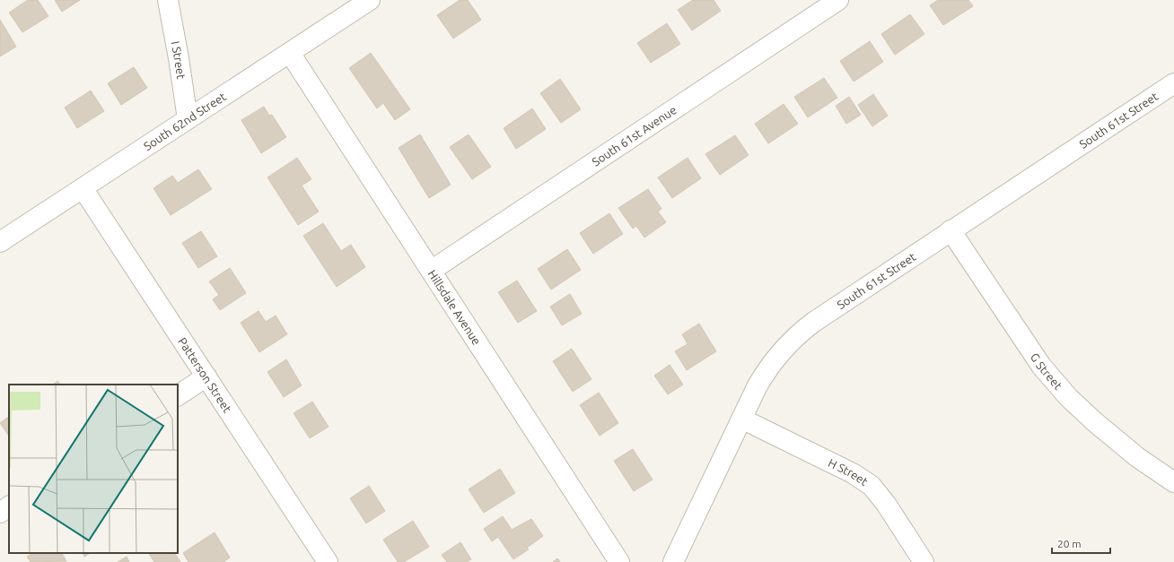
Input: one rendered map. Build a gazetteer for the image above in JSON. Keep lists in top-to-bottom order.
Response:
{
  "streets": {
    "street": [
      "I Street",
      "South 61st Street",
      "South 62nd Street",
      "South 61st Avenue",
      "Hillsdale Avenue",
      "G Street",
      "Patterson Street",
      "H Street"
    ]
  },
  "crossings": [
    ["I Street", "South 62nd Street"],
    ["South 61st Street", "G Street"],
    ["South 61st Street", "H Street"],
    ["South 62nd Street", "Hillsdale Avenue"],
    ["South 62nd Street", "Patterson Street"],
    ["South 61st Avenue", "Hillsdale Avenue"]
  ],
  "scale_bar": "20 m"
}
